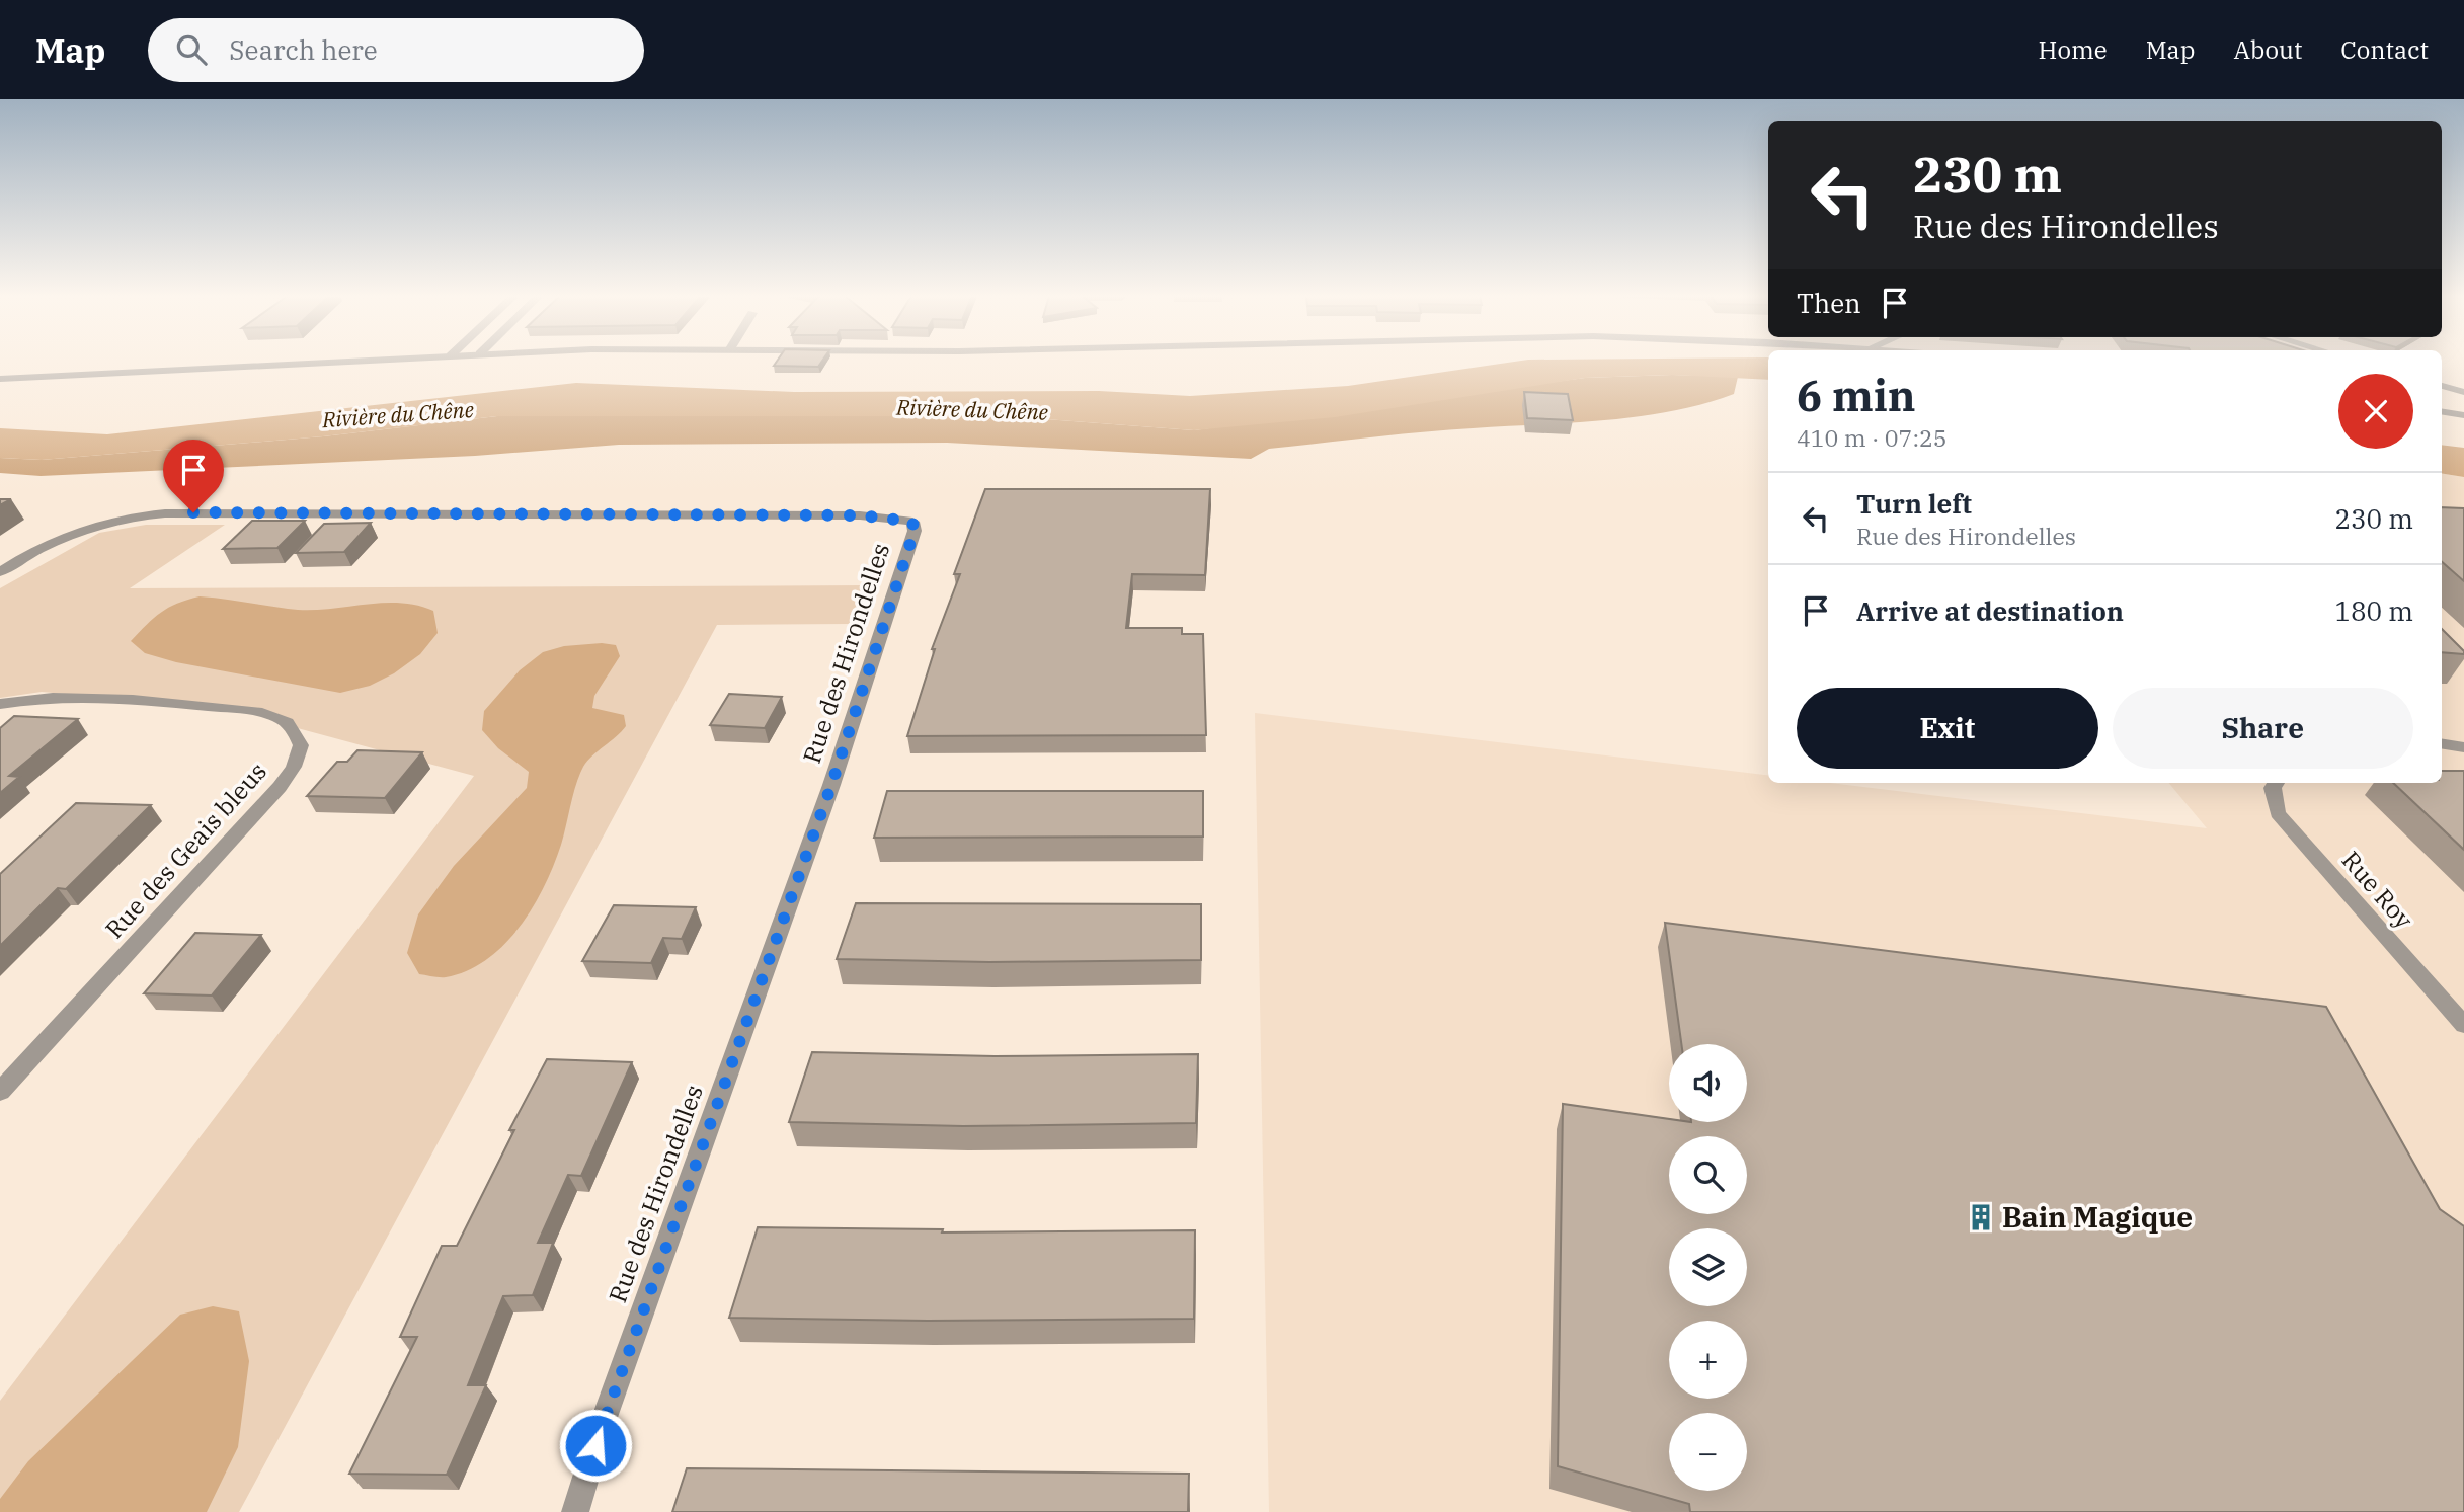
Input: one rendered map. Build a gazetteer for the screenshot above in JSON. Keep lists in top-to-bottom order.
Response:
{
  "streets": {
    "street": ["Rue des Hirondelles", "Rue des Geais bleus", "Rue Roy"]
  },
  "water": ["Rivière du Chêne"],
  "places": {
    "building": ["Bain Magique"]
  },
  "page": {
    "header": "Map",
    "search": "Search here",
    "nav": [
      "Home",
      "Map",
      "About",
      "Contact"
    ],
    "turn": ["230 m", "Rue des Hirondelles"],
    "then": "Then",
    "heading": ["6 min", "410 m · 07:25"],
    "list": [
      {
        "name": "Turn left",
        "note": "Rue des Hirondelles",
        "value": "230 m"
      },
      {
        "name": "Arrive at destination",
        "value": "180 m"
      }
    ],
    "buttons": ["Exit", "Share"],
    "map_buttons": ["+", "−"]
  }
}
